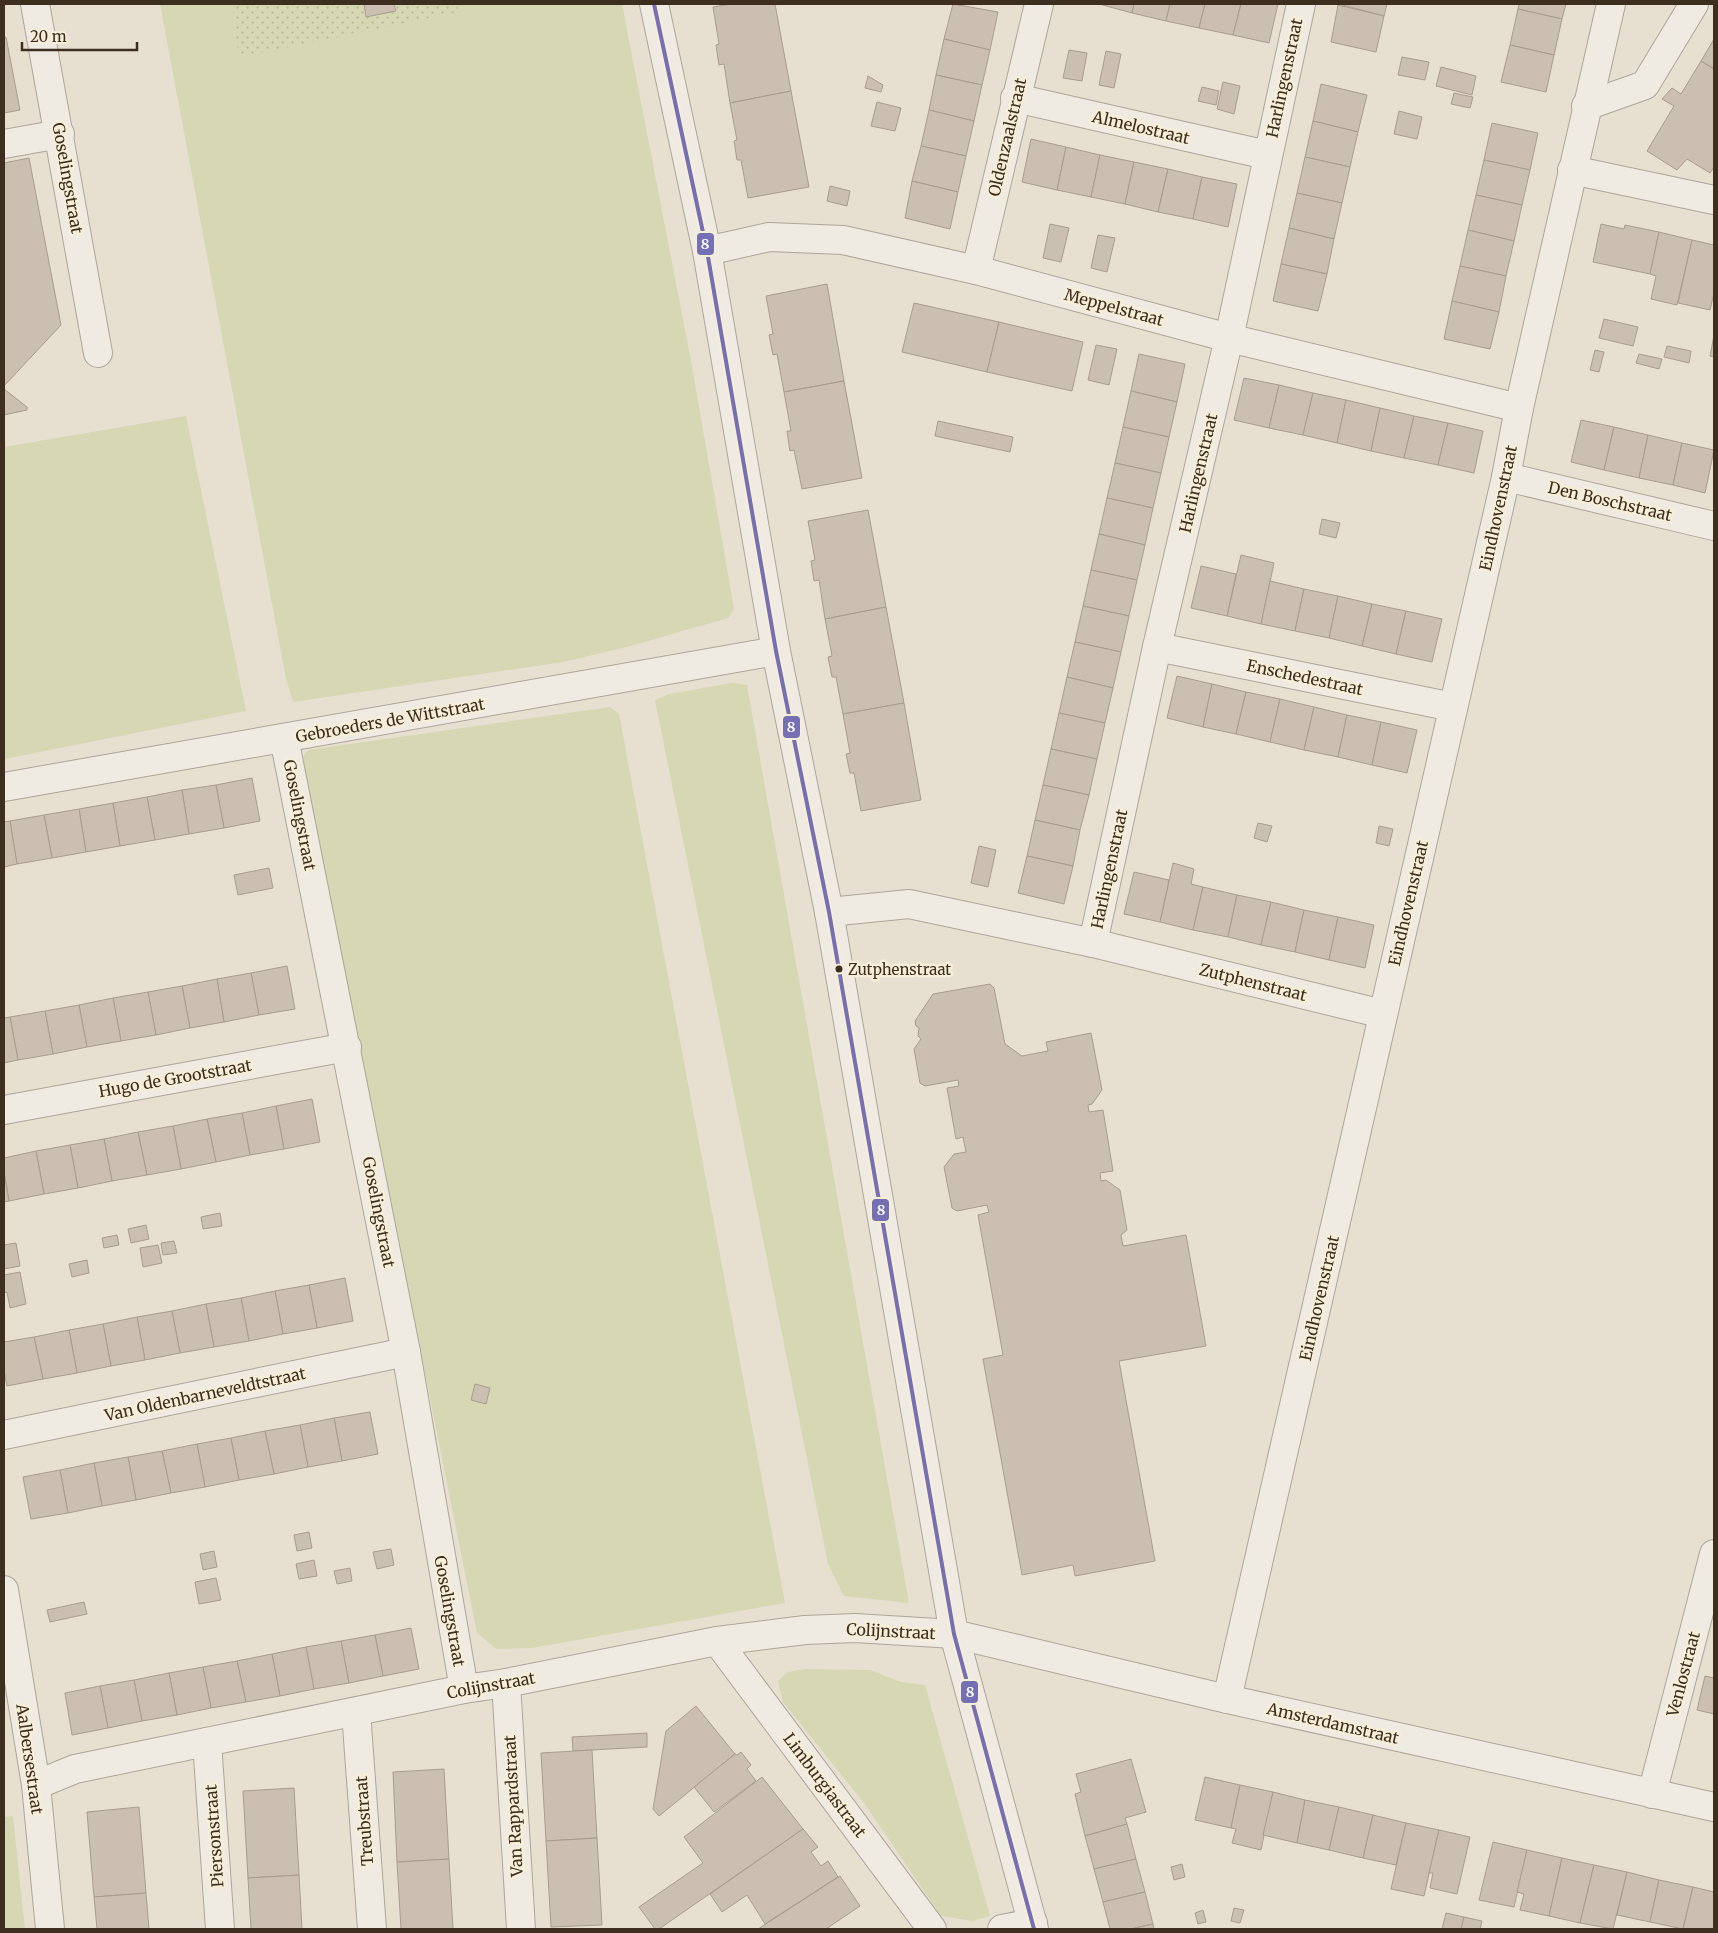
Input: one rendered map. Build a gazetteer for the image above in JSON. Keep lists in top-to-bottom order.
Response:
{
  "streets": {
    "street": [
      "Harlingenstraat",
      "Almelostraat",
      "Oldenzaalstraat",
      "Goselingstraat",
      "Meppelstraat",
      "Den Boschstraat",
      "Eindhovenstraat",
      "Enschedestraat",
      "Gebroeders de Wittstraat",
      "Zutphenstraat",
      "Hugo de Grootstraat",
      "Van Oldenbarneveldtstraat",
      "Colijnstraat",
      "Venlostraat",
      "Amsterdamstraat",
      "Aalbersestraat",
      "Limburgiastraat",
      "Van Rappardstraat",
      "Treubstraat",
      "Piersonstraat"
    ]
  },
  "crossings": [
    ["Harlingenstraat", "Almelostraat"],
    ["Harlingenstraat", "Meppelstraat"],
    ["Harlingenstraat", "Enschedestraat"],
    ["Harlingenstraat", "Zutphenstraat"],
    ["Almelostraat", "Oldenzaalstraat"],
    ["Oldenzaalstraat", "Meppelstraat"],
    ["Goselingstraat", "Gebroeders de Wittstraat"],
    ["Goselingstraat", "Hugo de Grootstraat"],
    ["Goselingstraat", "Van Oldenbarneveldtstraat"],
    ["Goselingstraat", "Colijnstraat"],
    ["Meppelstraat", "Eindhovenstraat"],
    ["Den Boschstraat", "Eindhovenstraat"],
    ["Eindhovenstraat", "Enschedestraat"],
    ["Eindhovenstraat", "Zutphenstraat"],
    ["Eindhovenstraat", "Amsterdamstraat"],
    ["Colijnstraat", "Amsterdamstraat"],
    ["Colijnstraat", "Aalbersestraat"],
    ["Colijnstraat", "Limburgiastraat"],
    ["Colijnstraat", "Van Rappardstraat"],
    ["Colijnstraat", "Treubstraat"],
    ["Colijnstraat", "Piersonstraat"],
    ["Venlostraat", "Amsterdamstraat"]
  ],
  "places": ["Zutphenstraat"],
  "lines": ["transit line 8"],
  "scale_bar": "20 m"
}
